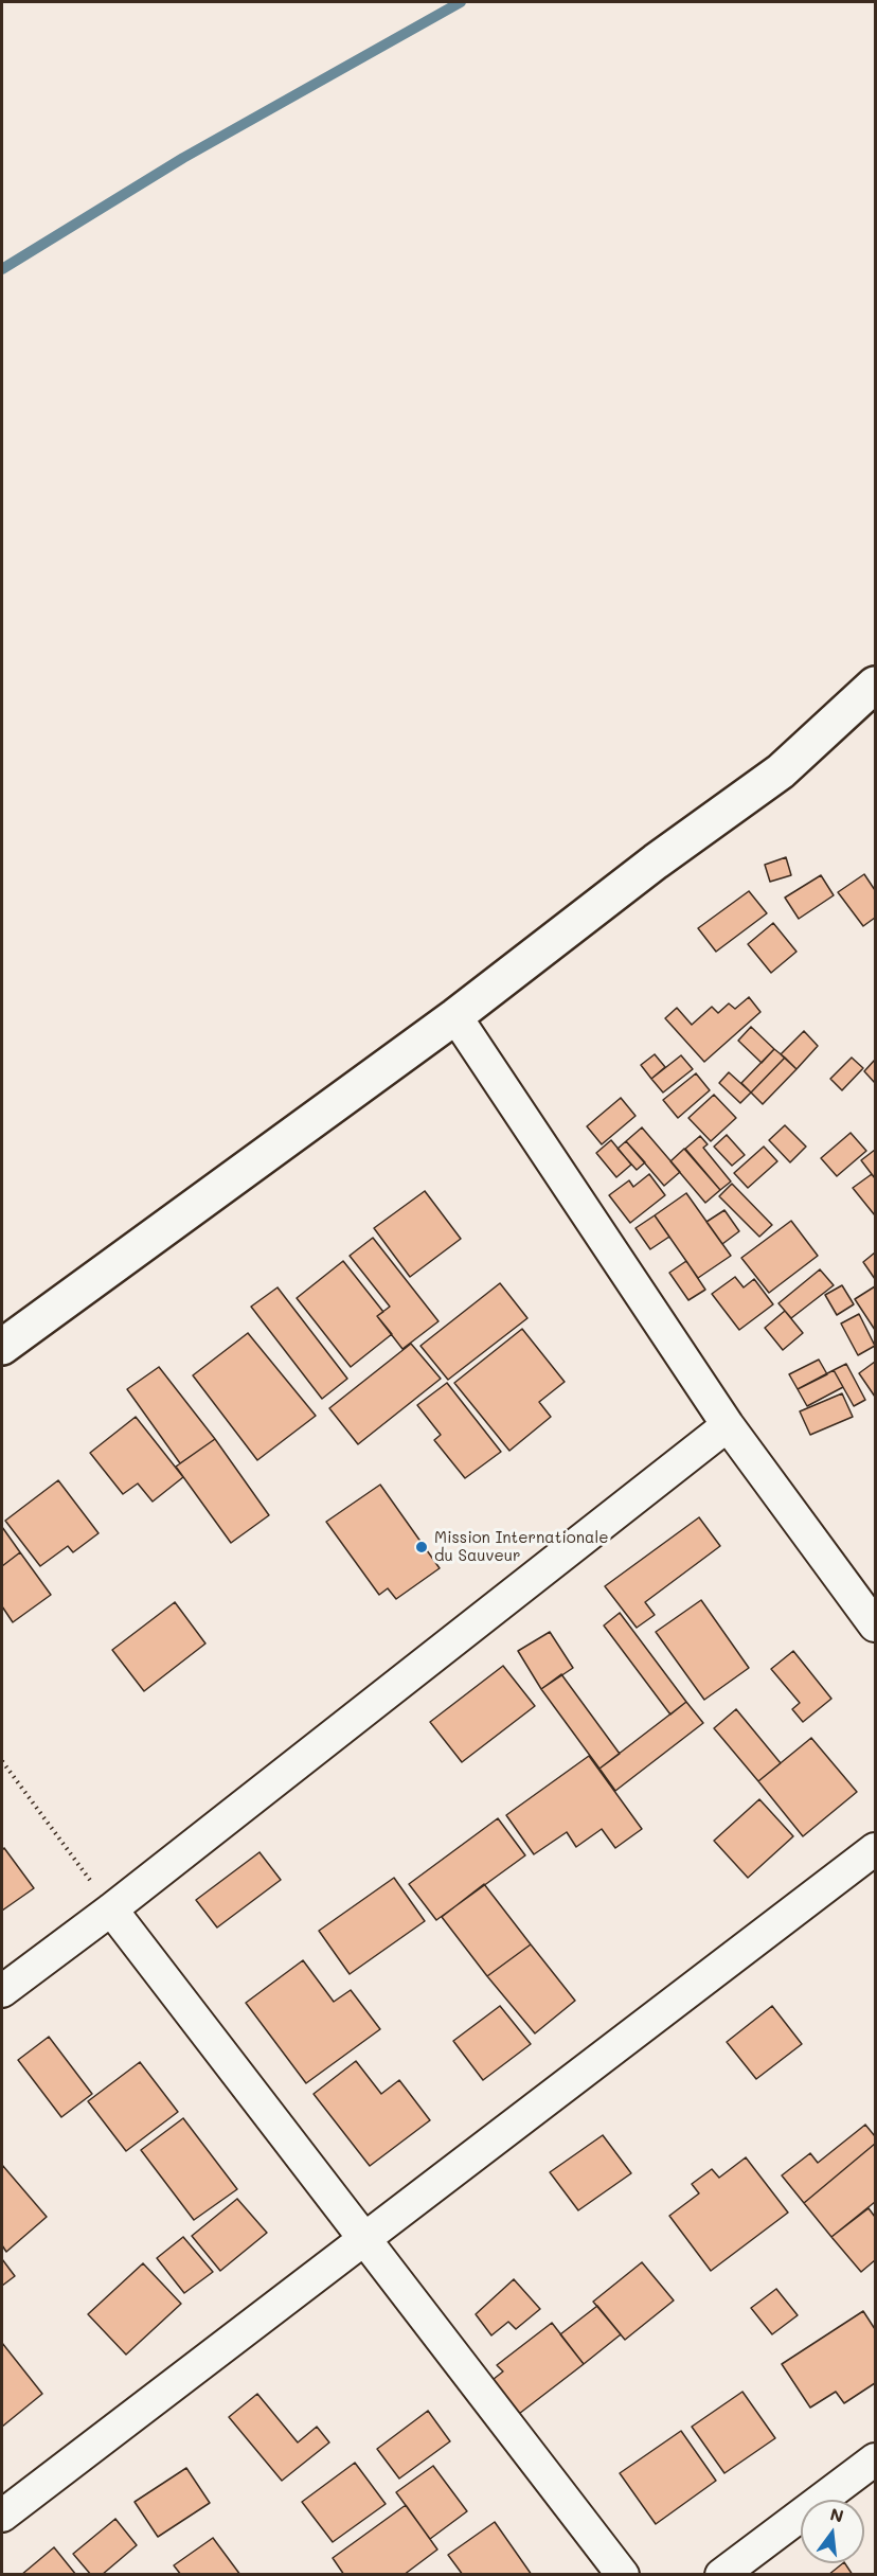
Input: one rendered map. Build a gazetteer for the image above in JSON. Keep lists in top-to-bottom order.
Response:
{
  "places": ["Mission Internationale du Sauveur"],
  "north": "top"
}
